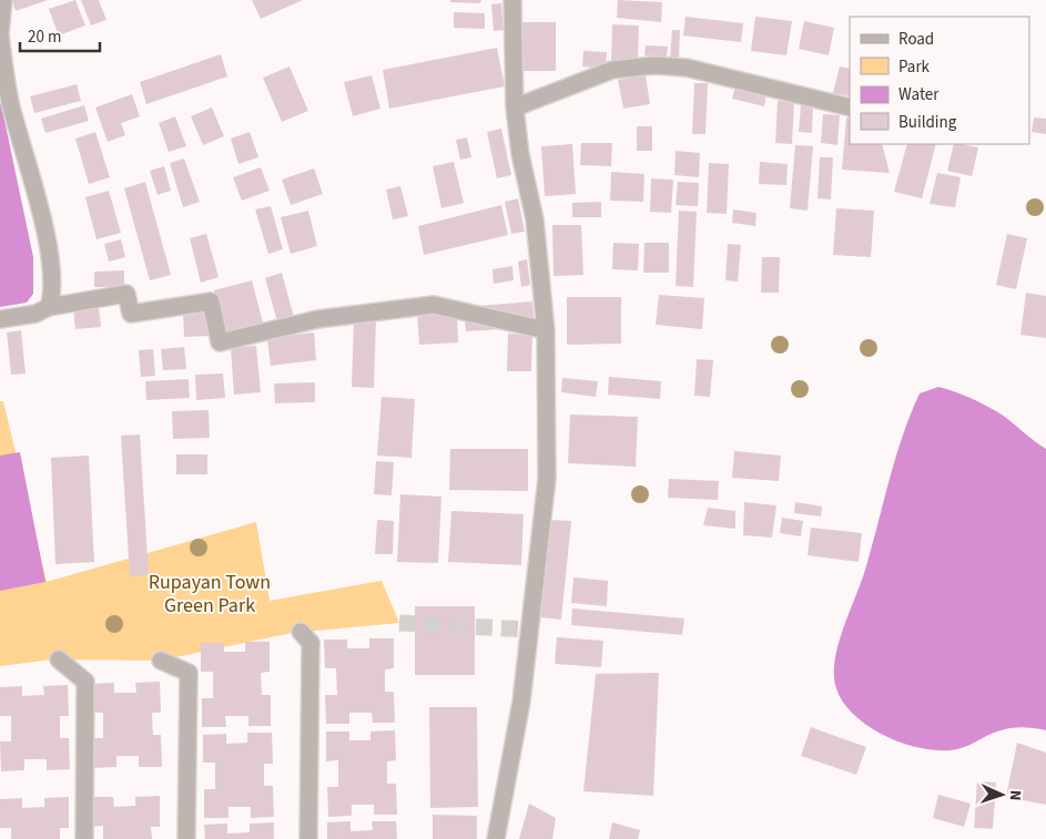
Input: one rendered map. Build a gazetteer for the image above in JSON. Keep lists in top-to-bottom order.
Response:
{
  "parks": ["Rupayan Town Green Park"],
  "legend": [
    "Road",
    "Park",
    "Water",
    "Building"
  ],
  "scale_bar": "20 m",
  "north": "right"
}
